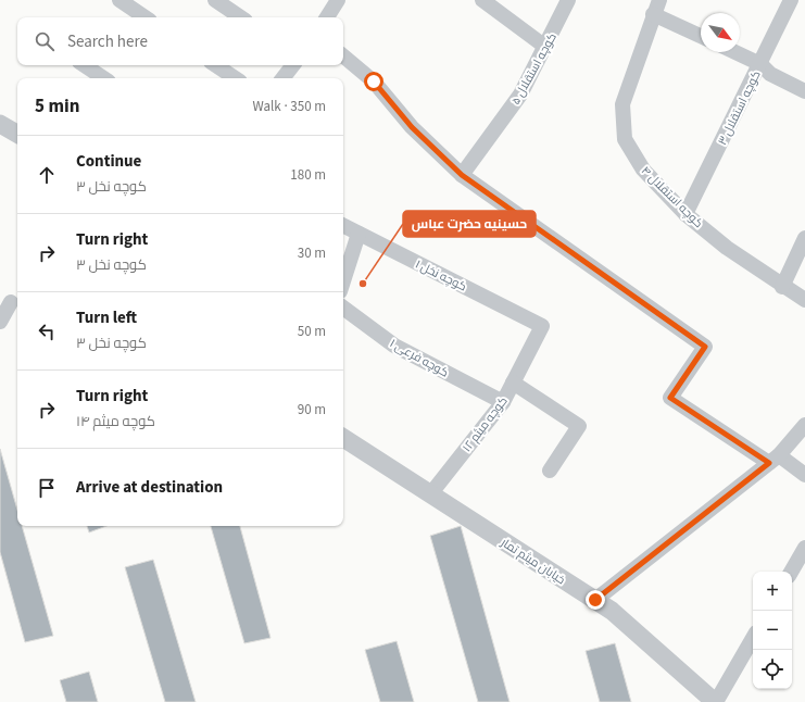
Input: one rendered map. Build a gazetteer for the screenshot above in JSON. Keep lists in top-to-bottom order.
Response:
{
  "streets": {
    "street": [
      "کوچه استقلال ۵",
      "کوچه استقلال ۳",
      "کوچه استقلال ۴",
      "کوچه نخل ۱",
      "کوچه فرعی ۱",
      "کوچه میثم ۱۲",
      "خیابان میثم تمار"
    ]
  },
  "crossings": [
    ["کوچه استقلال ۳", "کوچه استقلال ۴"],
    ["کوچه نخل ۱", "کوچه میثم ۱۲"],
    ["کوچه فرعی ۱", "کوچه میثم ۱۲"],
    ["کوچه میثم ۱۲", "خیابان میثم تمار"]
  ],
  "places": ["حسینیه حضرت عباس"],
  "north": "bottom right",
  "page": {
    "search": "Search here",
    "heading": ["5 min", "Walk · 350 m"],
    "list": [
      ["Continue", "کوچه نخل ۳", "180 m"],
      ["Turn right", "کوچه نخل ۳", "30 m"],
      ["Turn left", "کوچه نخل ۳", "50 m"],
      ["Turn right", "کوچه میثم ۱۴", "90 m"],
      "Arrive at destination"
    ],
    "map_buttons": ["+", "−"]
  }
}
